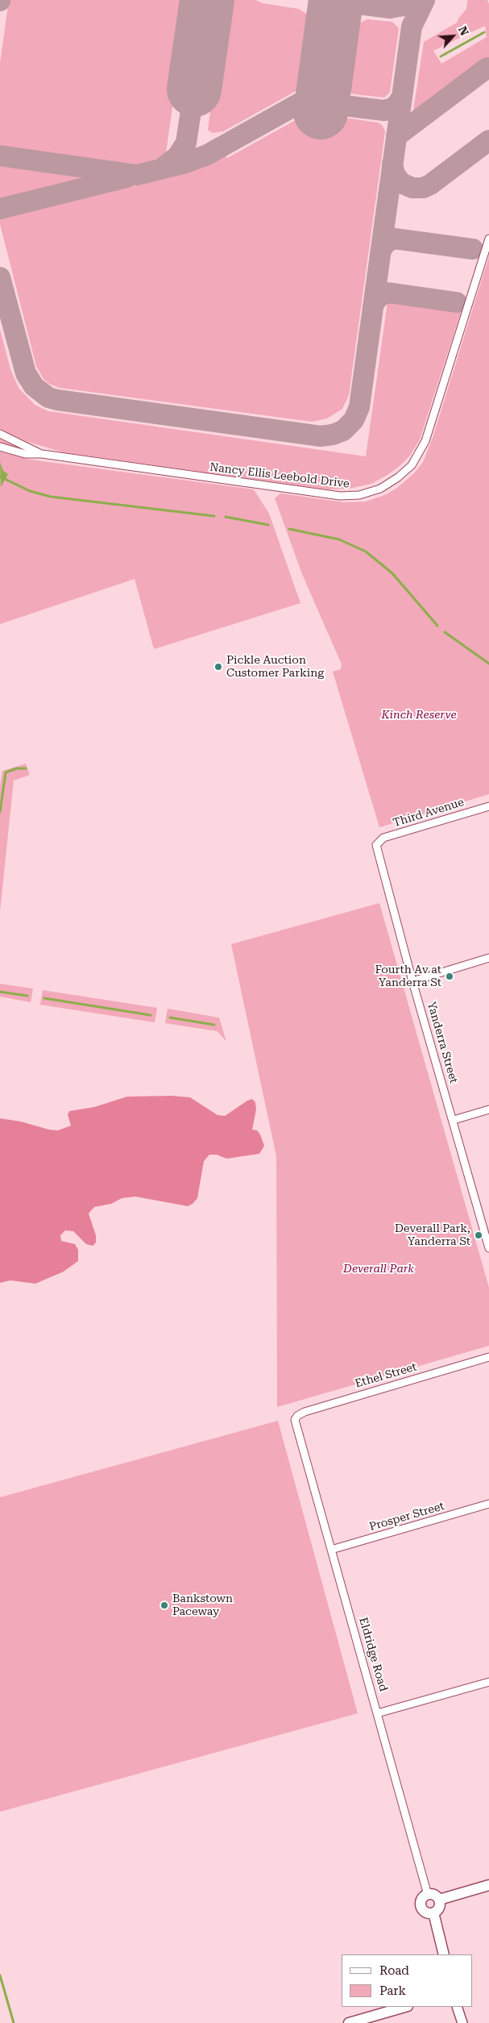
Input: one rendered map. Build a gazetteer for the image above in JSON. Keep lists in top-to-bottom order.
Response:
{
  "streets": {
    "street": [
      "Nancy Ellis Leebold Drive",
      "Third Avenue",
      "Yanderra Street",
      "Ethel Street",
      "Prosper Street",
      "Eldridge Road"
    ]
  },
  "crossings": [
    ["Third Avenue", "Yanderra Street"],
    ["Ethel Street", "Eldridge Road"],
    ["Prosper Street", "Eldridge Road"]
  ],
  "parks": ["Kinch Reserve", "Deverall Park"],
  "places": [
    "Pickle Auction Customer Parking",
    "Fourth Av at Yanderra St",
    "Deverall Park, Yanderra St",
    "Bankstown Paceway"
  ],
  "legend": ["Road", "Park"],
  "north": "top right"
}
